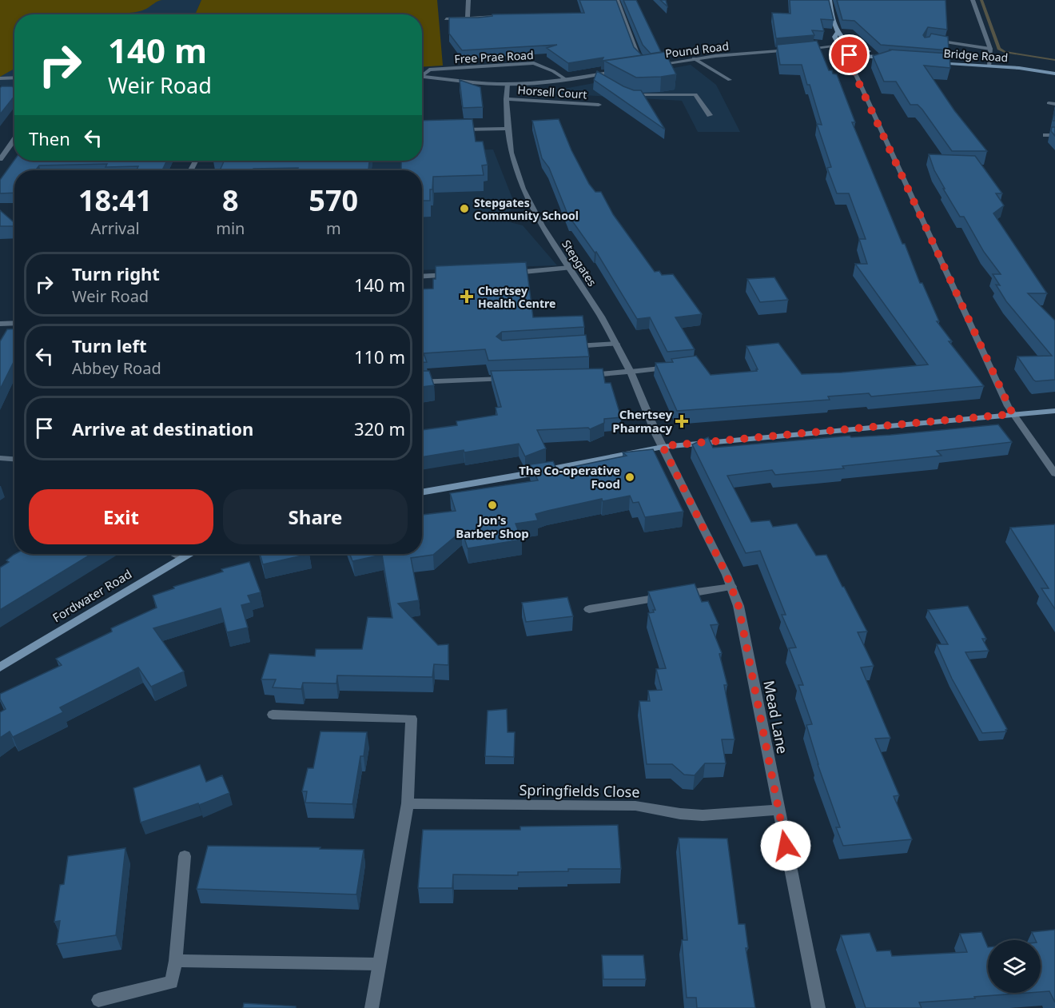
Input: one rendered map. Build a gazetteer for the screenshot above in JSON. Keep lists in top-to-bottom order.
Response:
{
  "streets": {
    "main road": ["Bridge Road", "Fordwater Road"],
    "street": [
      "Pound Road",
      "Free Prae Road",
      "Horsell Court",
      "Stepgates",
      "Mead Lane",
      "Springfields Close"
    ]
  },
  "crossings": [
    ["Free Prae Road", "Stepgates"],
    ["Horsell Court", "Stepgates"],
    ["Stepgates", "Mead Lane"],
    ["Mead Lane", "Springfields Close"]
  ],
  "places": {
    "other": ["Stepgates Community School", "The Co-operative Food", "Jon's Barber Shop"],
    "health": ["Chertsey Health Centre", "Chertsey Pharmacy"]
  },
  "page": {
    "turn": ["140 m", "Weir Road"],
    "then": "Then",
    "eta": [
      "18:41",
      "Arrival",
      "8",
      "min",
      "570",
      "m"
    ],
    "list": [
      {
        "name": "Turn right",
        "note": "Weir Road",
        "value": "140 m"
      },
      {
        "name": "Turn left",
        "note": "Abbey Road",
        "value": "110 m"
      },
      {
        "name": "Arrive at destination",
        "value": "320 m"
      }
    ],
    "buttons": ["Exit", "Share"]
  }
}
